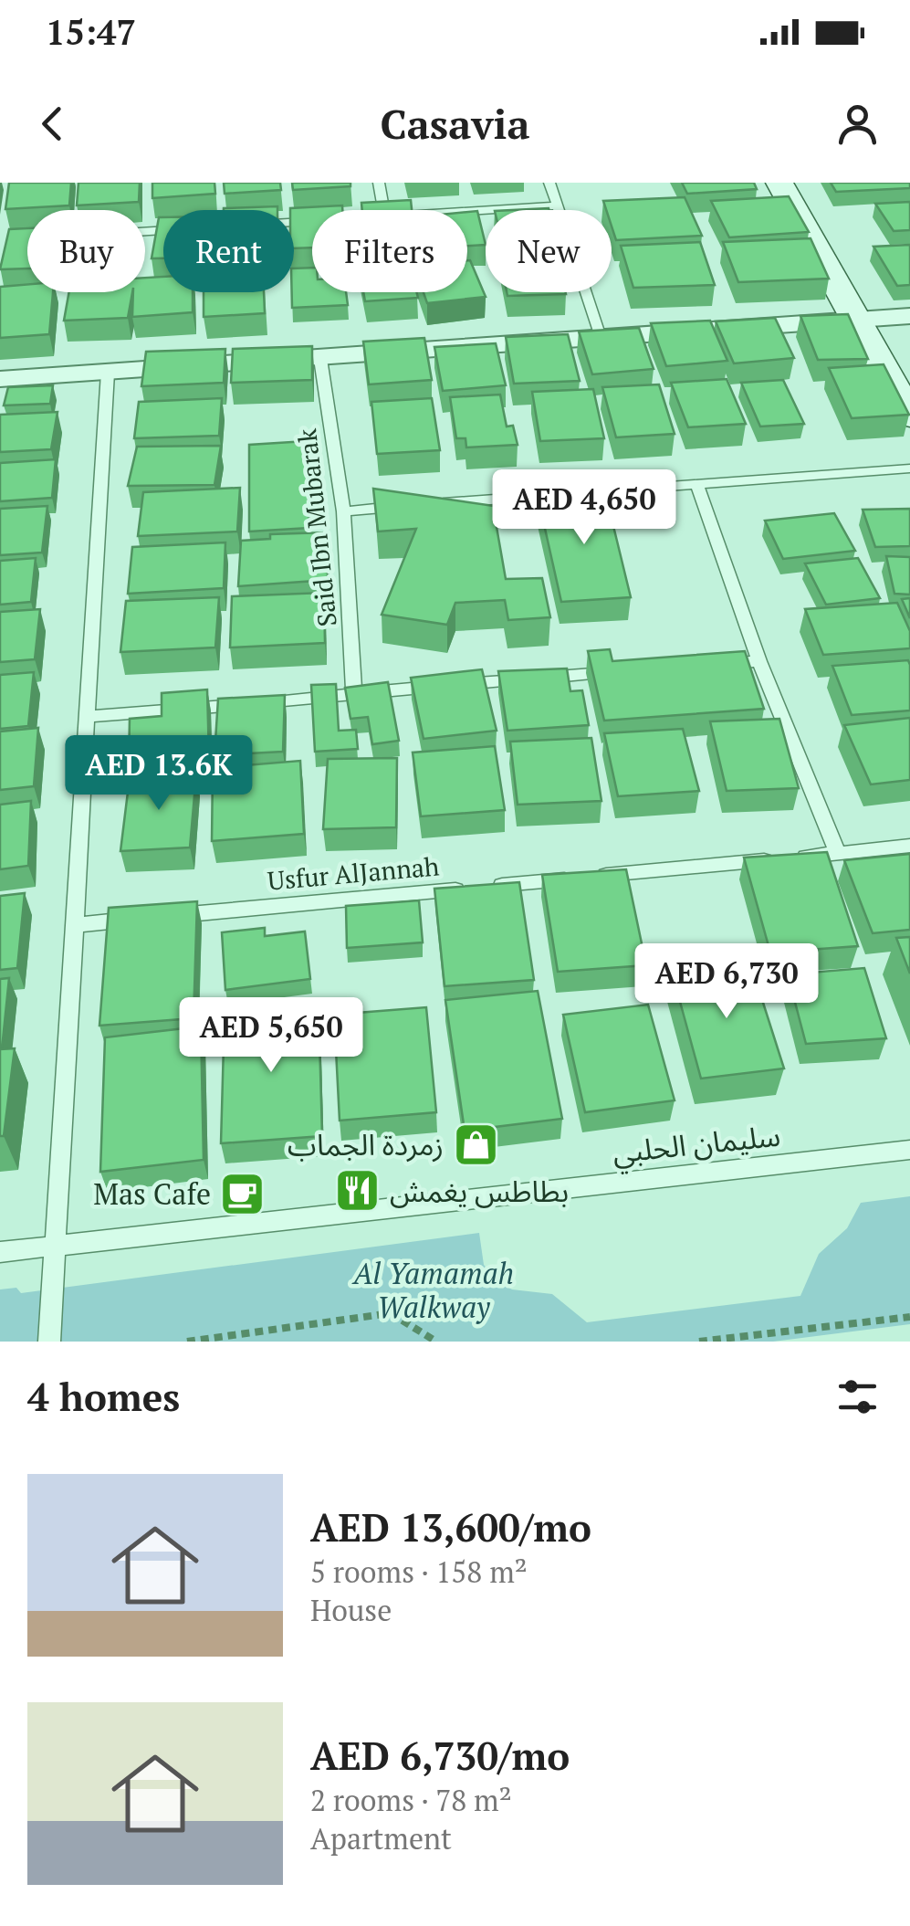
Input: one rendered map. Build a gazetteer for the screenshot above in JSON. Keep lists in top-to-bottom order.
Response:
{
  "streets": {
    "lane": ["Said Ibn Mubarak", "Usfur AlJannah", "سليمان الحلبي"]
  },
  "parks": ["Al Yamamah Walkway"],
  "places": {
    "shop": ["زمردة الجماب"],
    "restaurant": ["بطاطس يغمش"],
    "cafe": ["Mas Cafe"]
  },
  "page": {
    "status": "15:47",
    "header": "Casavia",
    "chip": [
      "Buy",
      "Rent",
      "Filters",
      "New"
    ],
    "price": [
      "AED 4,650",
      "AED 13.6K",
      "AED 6,730",
      "AED 5,650"
    ],
    "heading": "4 homes",
    "list": [
      {
        "name": "AED 13,600/mo",
        "note": "5 rooms · 158 m² · House"
      },
      {
        "name": "AED 6,730/mo",
        "note": "2 rooms · 78 m² · Apartment"
      }
    ]
  }
}
